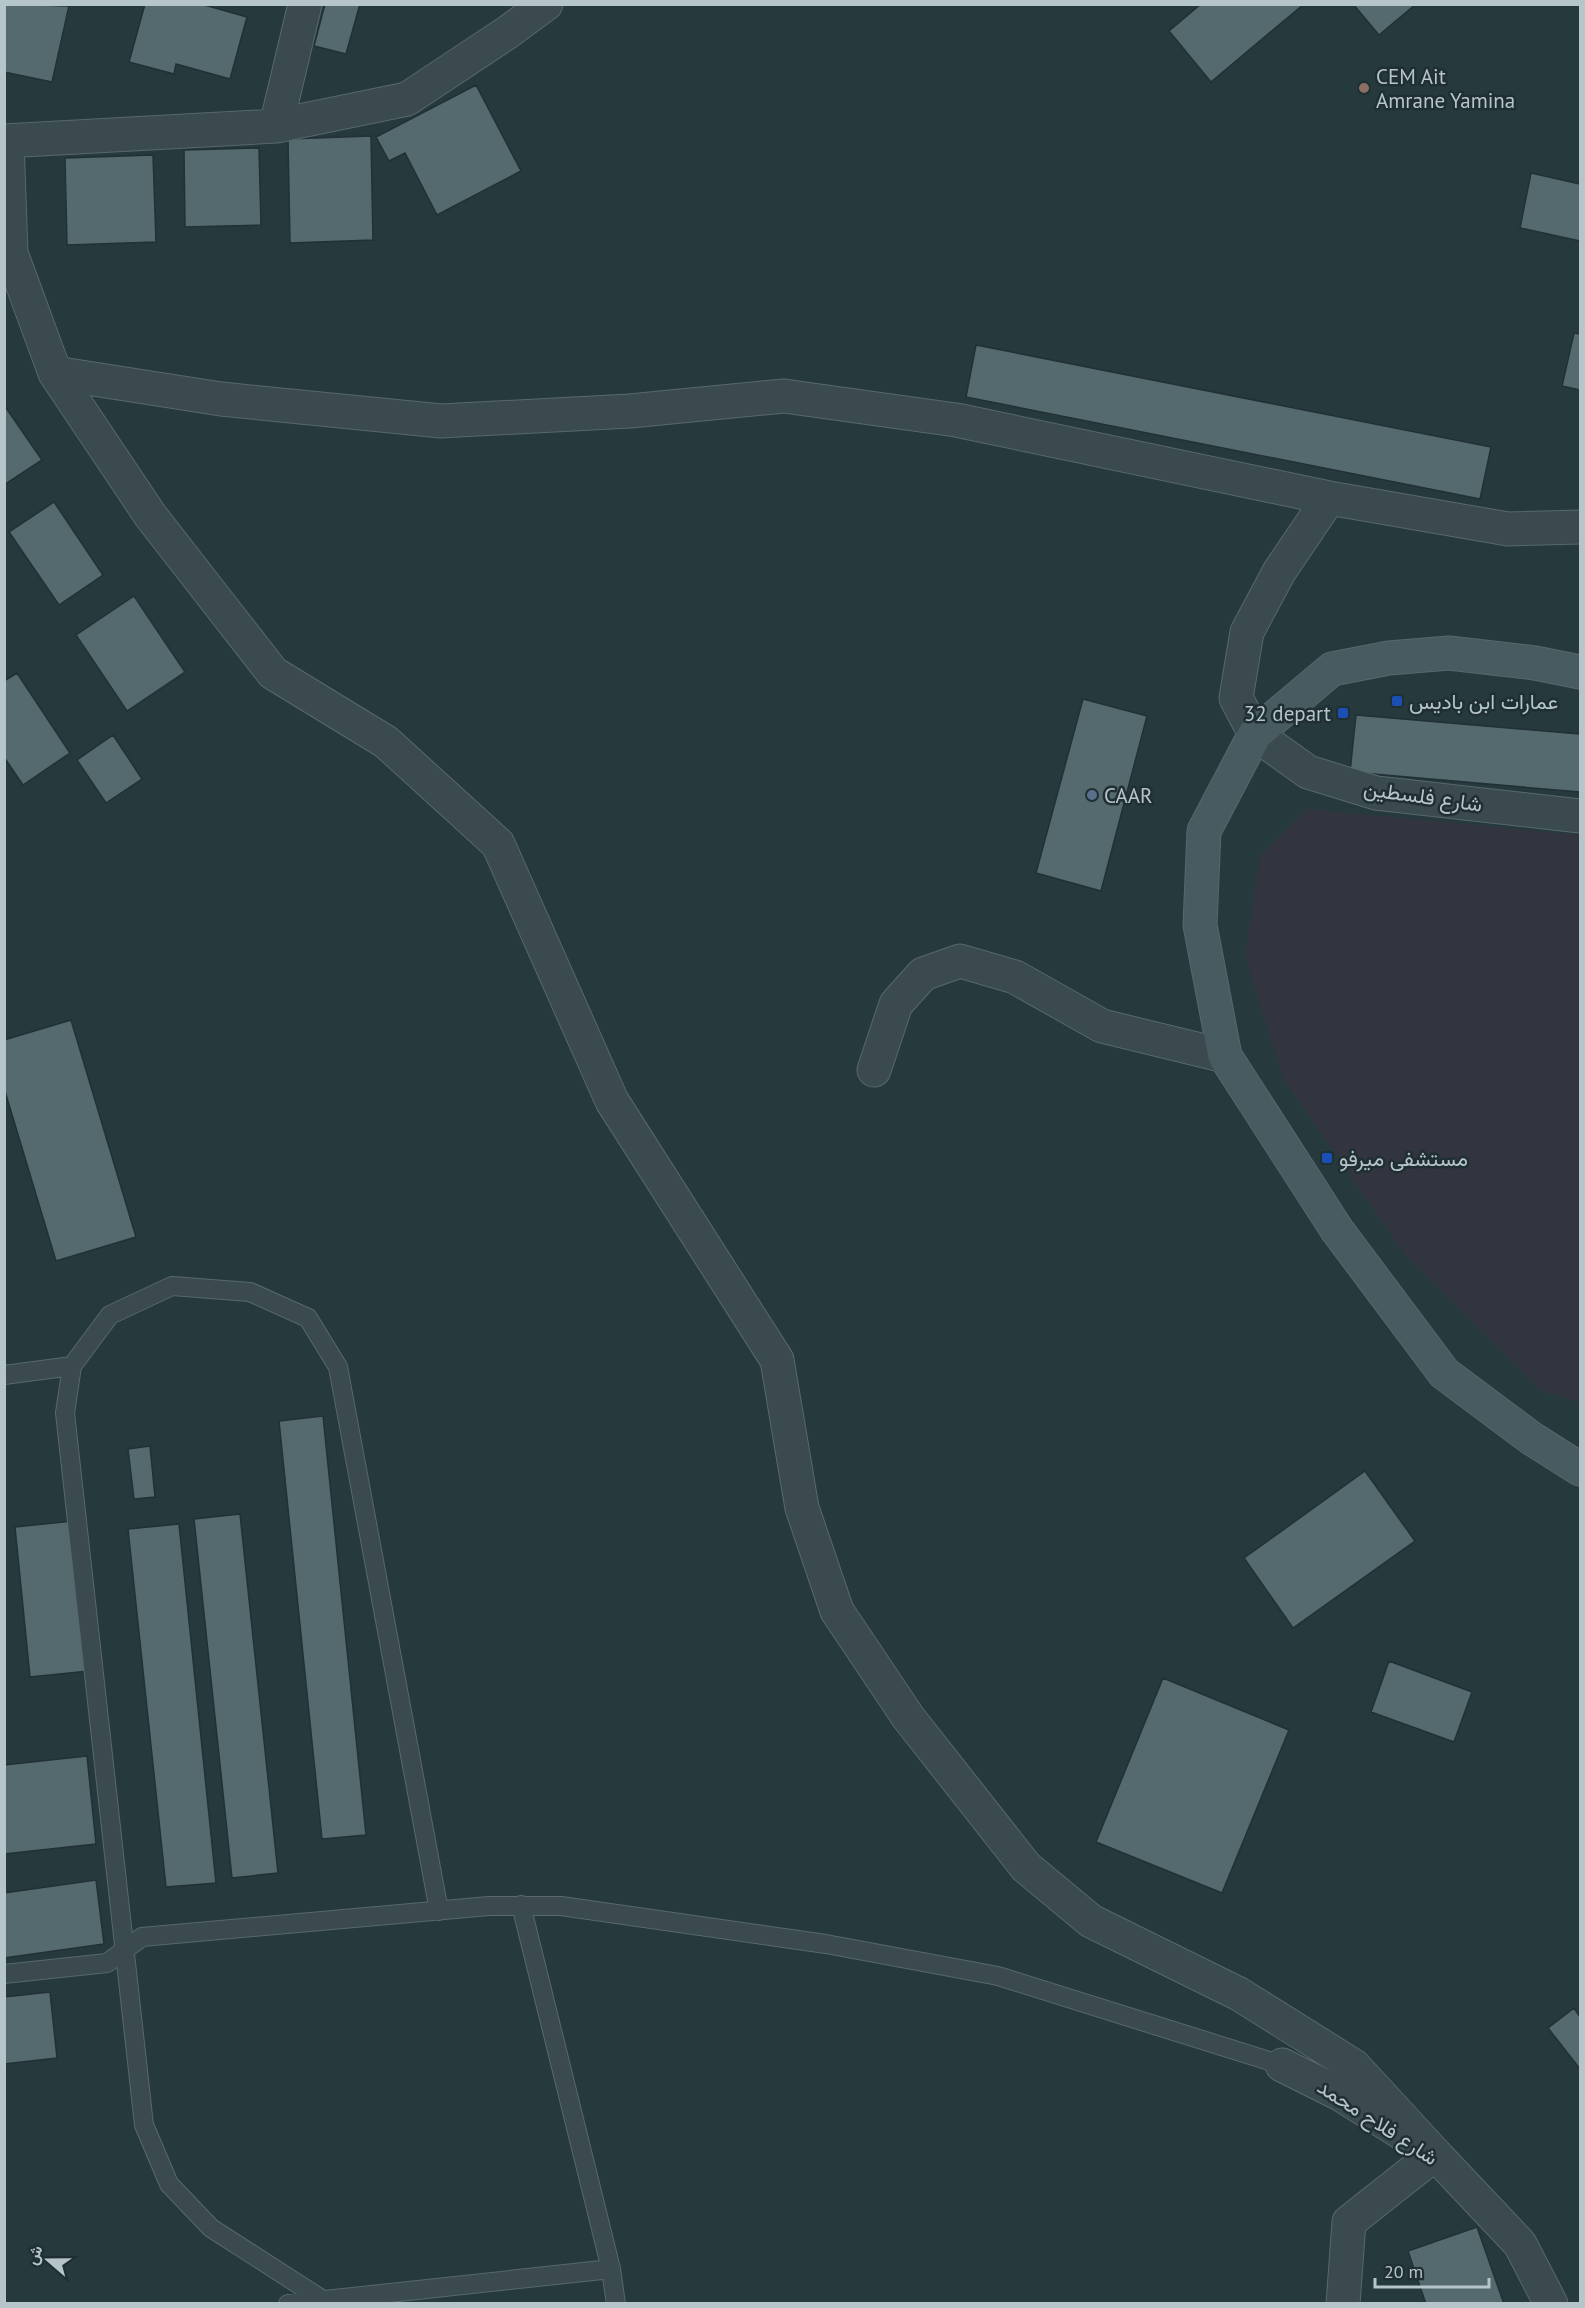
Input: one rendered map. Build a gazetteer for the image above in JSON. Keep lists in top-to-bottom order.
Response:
{
  "streets": {
    "street": ["شارع فلسطين", "شارع فلاح محمد"]
  },
  "places": {
    "other": ["CEM Ait Amrane Yamina", "CAAR"],
    "transit": ["عمارات ابن باديس", "32 depart", "مستشفى ميرفو"]
  },
  "scale_bar": "20 m",
  "north": "left"
}
